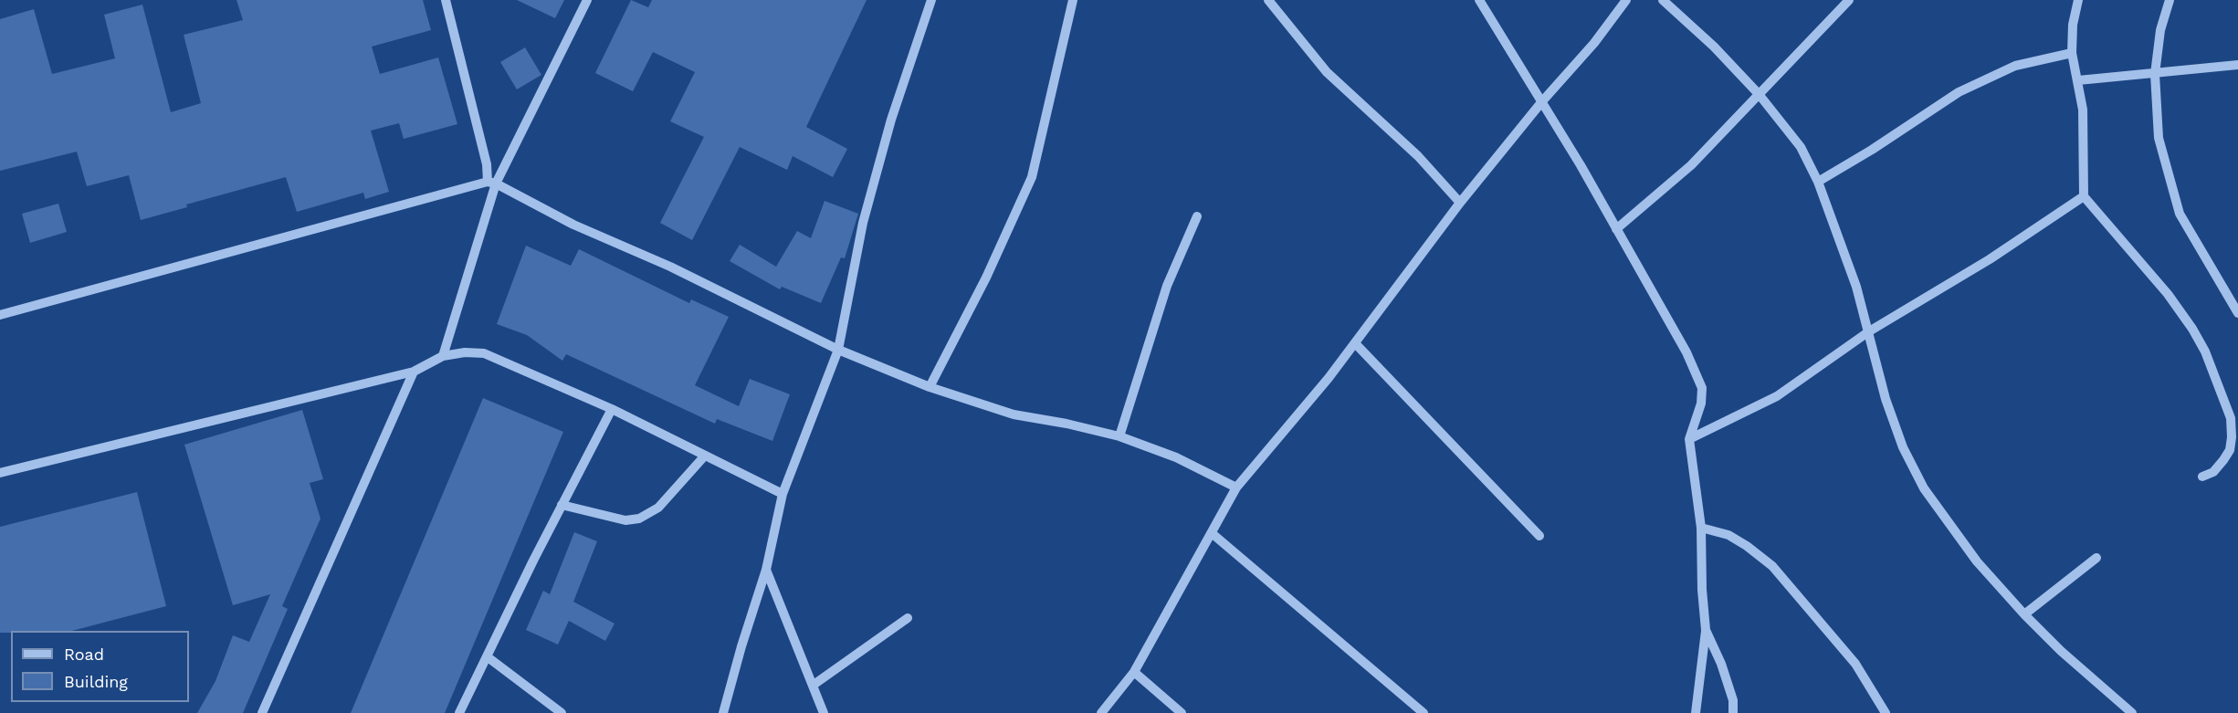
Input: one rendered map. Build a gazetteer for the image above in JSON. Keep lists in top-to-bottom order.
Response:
{
  "legend": ["Road", "Building"]
}
